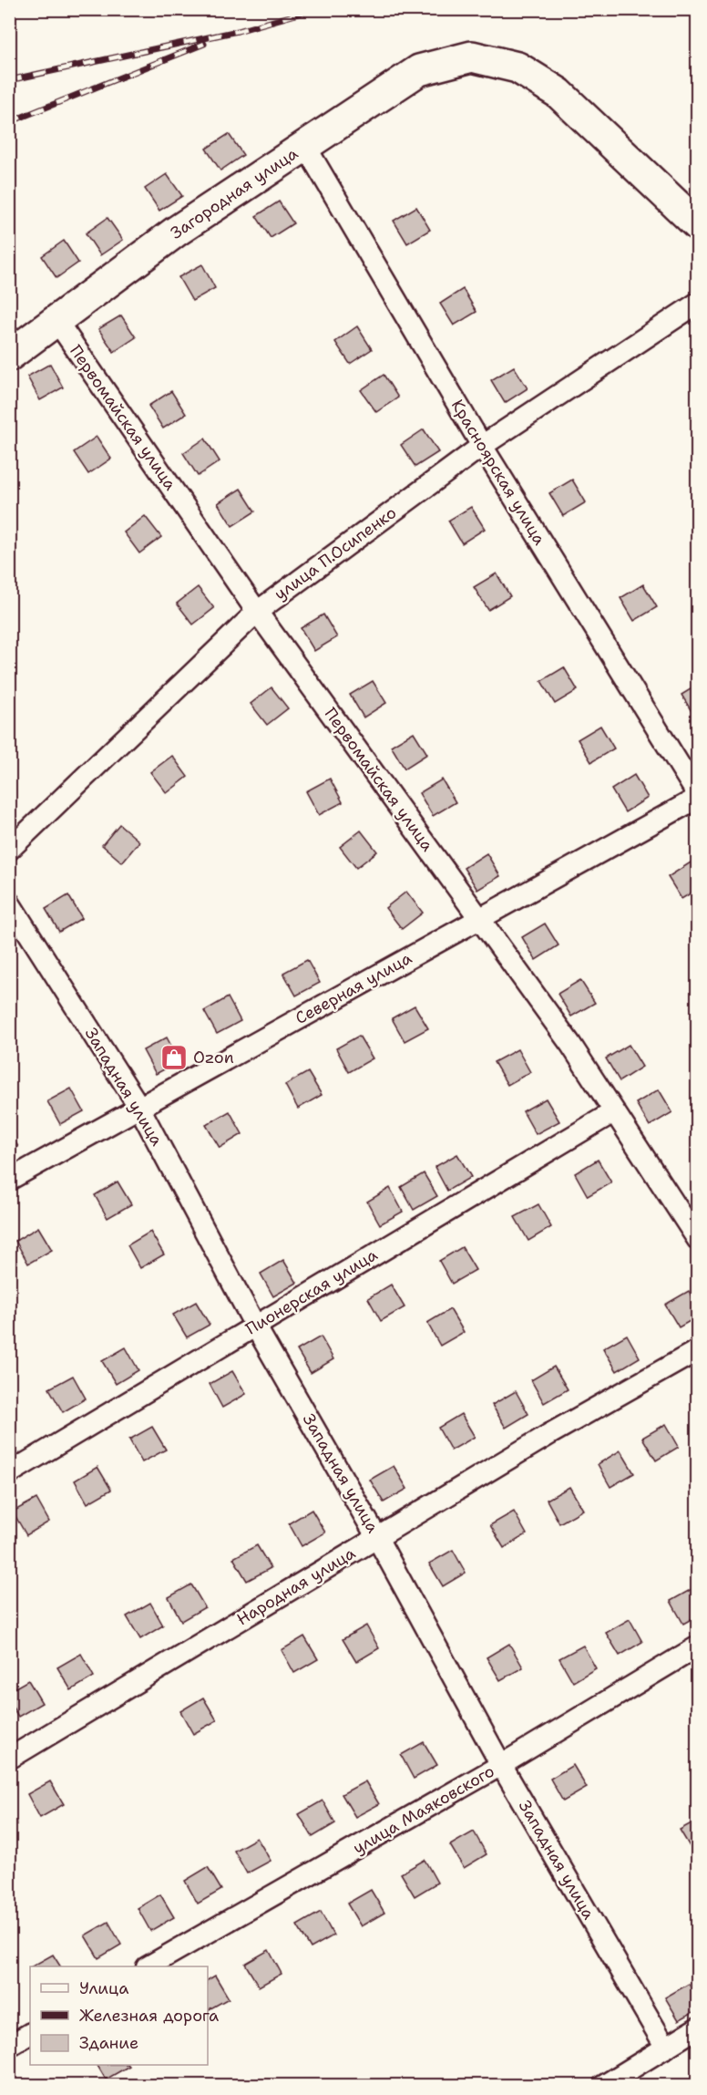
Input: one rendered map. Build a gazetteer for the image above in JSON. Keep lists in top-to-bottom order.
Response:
{
  "streets": {
    "main road": ["Загородная улица"],
    "street": [
      "Первомайская улица",
      "Красноярская улица",
      "улица П.Осипенко",
      "Северная улица",
      "Западная улица",
      "Пионерская улица",
      "Народная улица",
      "улица Маяковского"
    ]
  },
  "crossings": [
    ["Загородная улица", "Первомайская улица"],
    ["Загородная улица", "Красноярская улица"],
    ["Первомайская улица", "улица П.Осипенко"],
    ["Первомайская улица", "Северная улица"],
    ["Первомайская улица", "Пионерская улица"],
    ["Красноярская улица", "улица П.Осипенко"],
    ["Красноярская улица", "Северная улица"],
    ["Северная улица", "Западная улица"],
    ["Западная улица", "Пионерская улица"],
    ["Западная улица", "Народная улица"],
    ["Западная улица", "улица Маяковского"]
  ],
  "places": {
    "shop": ["Ozon"]
  },
  "legend": ["Улица", "Железная дорога", "Здание"]
}
